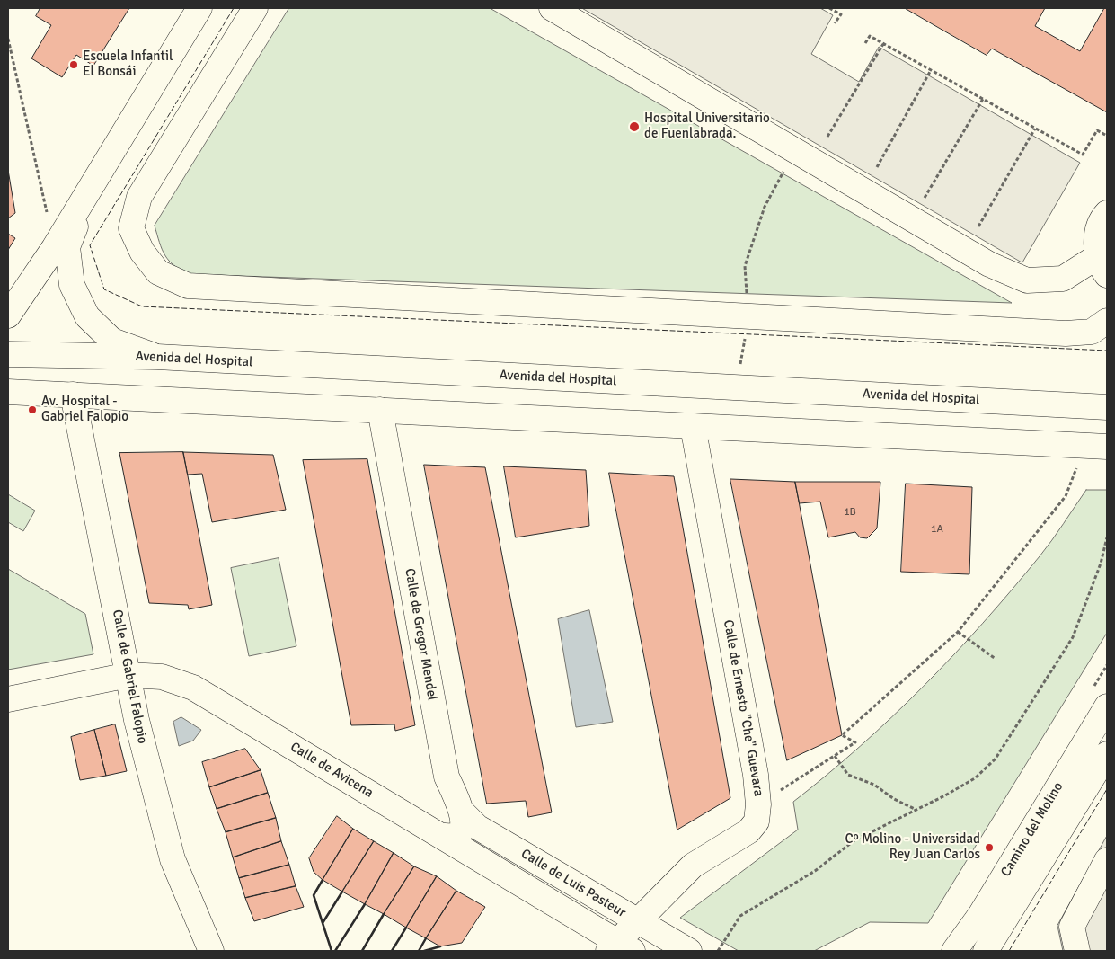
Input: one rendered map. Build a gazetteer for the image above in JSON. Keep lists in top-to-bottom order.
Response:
{
  "streets": {
    "street": [
      "Avenida del Hospital",
      "Calle de Gregor Mendel",
      "Calle de Gabriel Falopio",
      "Calle de Ernesto \"Che\" Guevara",
      "Calle de Avicena",
      "Camino del Molino",
      "Calle de Luis Pasteur"
    ]
  },
  "crossings": [
    ["Calle de Gregor Mendel", "Calle de Avicena"],
    ["Calle de Gregor Mendel", "Calle de Luis Pasteur"],
    ["Calle de Gabriel Falopio", "Calle de Avicena"],
    ["Calle de Ernesto \"Che\" Guevara", "Calle de Avicena"],
    ["Calle de Ernesto \"Che\" Guevara", "Calle de Luis Pasteur"]
  ],
  "places": [
    "Escuela Infantil El Bonsái",
    "Hospital Universitario de Fuenlabrada.",
    "Av. Hospital - Gabriel Falopio",
    "Cº Molino - Universidad Rey Juan Carlos"
  ],
  "house_numbers": ["1B", "1A"]
}
